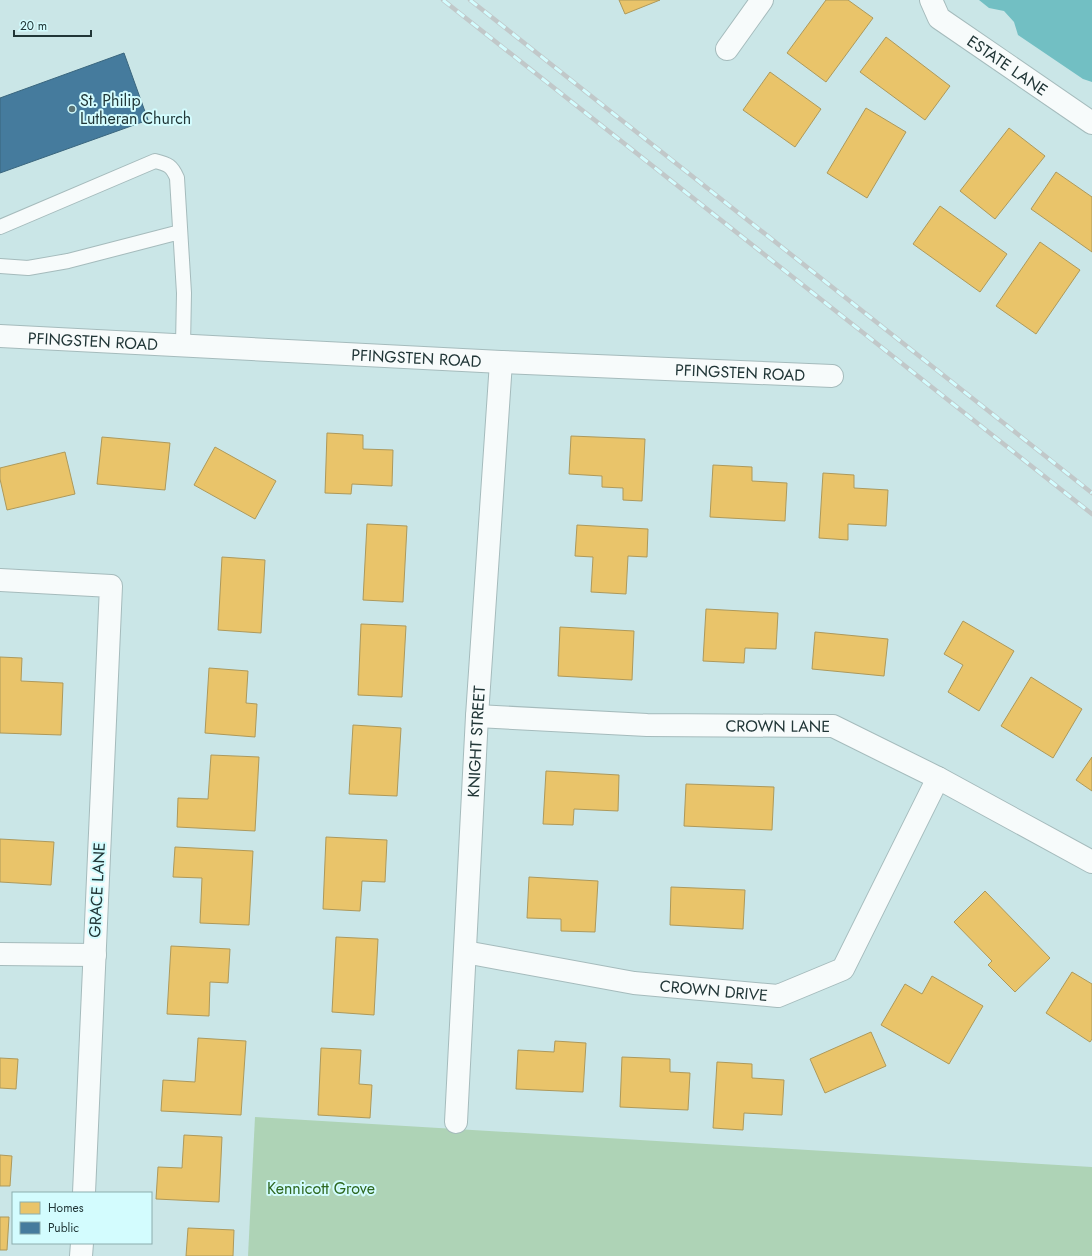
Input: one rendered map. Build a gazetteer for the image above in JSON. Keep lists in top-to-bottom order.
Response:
{
  "streets": {
    "street": [
      "ESTATE LANE",
      "PFINGSTEN ROAD",
      "CROWN LANE",
      "KNIGHT STREET",
      "GRACE LANE",
      "CROWN DRIVE"
    ]
  },
  "crossings": [
    ["PFINGSTEN ROAD", "KNIGHT STREET"],
    ["CROWN LANE", "KNIGHT STREET"],
    ["CROWN LANE", "CROWN DRIVE"],
    ["KNIGHT STREET", "CROWN DRIVE"]
  ],
  "parks": ["Kennicott Grove"],
  "places": ["St. Philip Lutheran Church"],
  "legend": ["Homes", "Public"],
  "scale_bar": "20 m"
}
